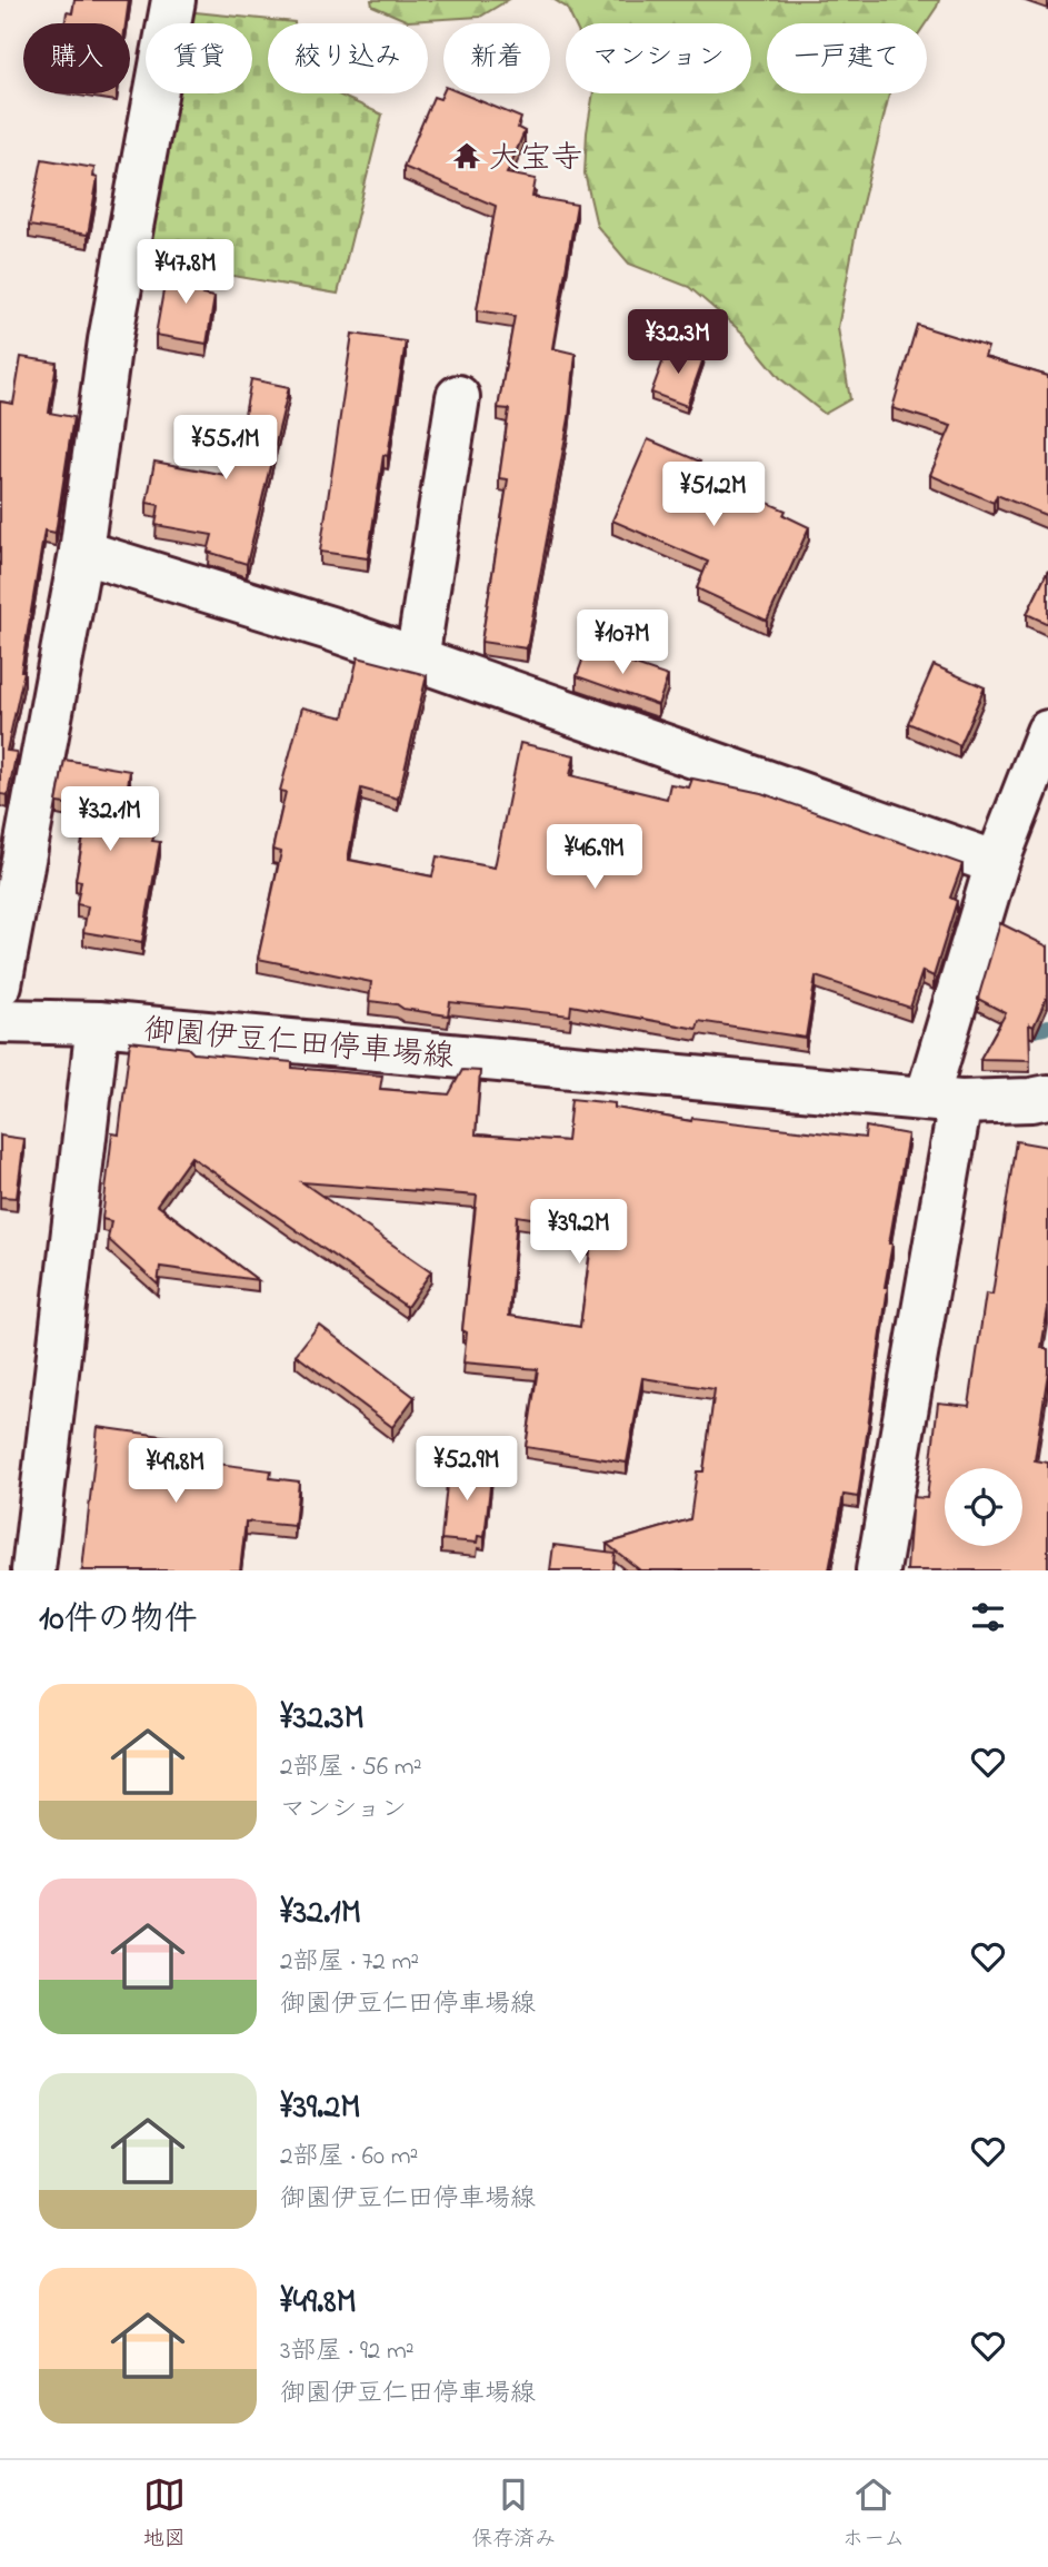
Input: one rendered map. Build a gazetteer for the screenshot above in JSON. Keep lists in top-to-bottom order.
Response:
{
  "streets": {
    "street": ["御園伊豆仁田停車場線"]
  },
  "places": {
    "temple": ["大宝寺"]
  },
  "page": {
    "chip": [
      "購入",
      "賃貸",
      "絞り込み",
      "新着",
      "マンション",
      "一戸建て"
    ],
    "price": [
      "¥47.8M",
      "¥32.3M",
      "¥55.1M",
      "¥51.2M",
      "¥107M",
      "¥32.1M",
      "¥46.9M",
      "¥39.2M",
      "¥52.9M",
      "¥49.8M"
    ],
    "heading": "10件の物件",
    "list": [
      {
        "name": "¥32.3M",
        "note": "2部屋 · 56 m² · マンション"
      },
      {
        "name": "¥32.1M",
        "note": "2部屋 · 72 m² · 御園伊豆仁田停車場線"
      },
      {
        "name": "¥39.2M",
        "note": "2部屋 · 60 m² · 御園伊豆仁田停車場線"
      },
      {
        "name": "¥49.8M",
        "note": "3部屋 · 92 m² · 御園伊豆仁田停車場線"
      }
    ],
    "tabs": ["地図", "保存済み", "ホーム"]
  }
}
